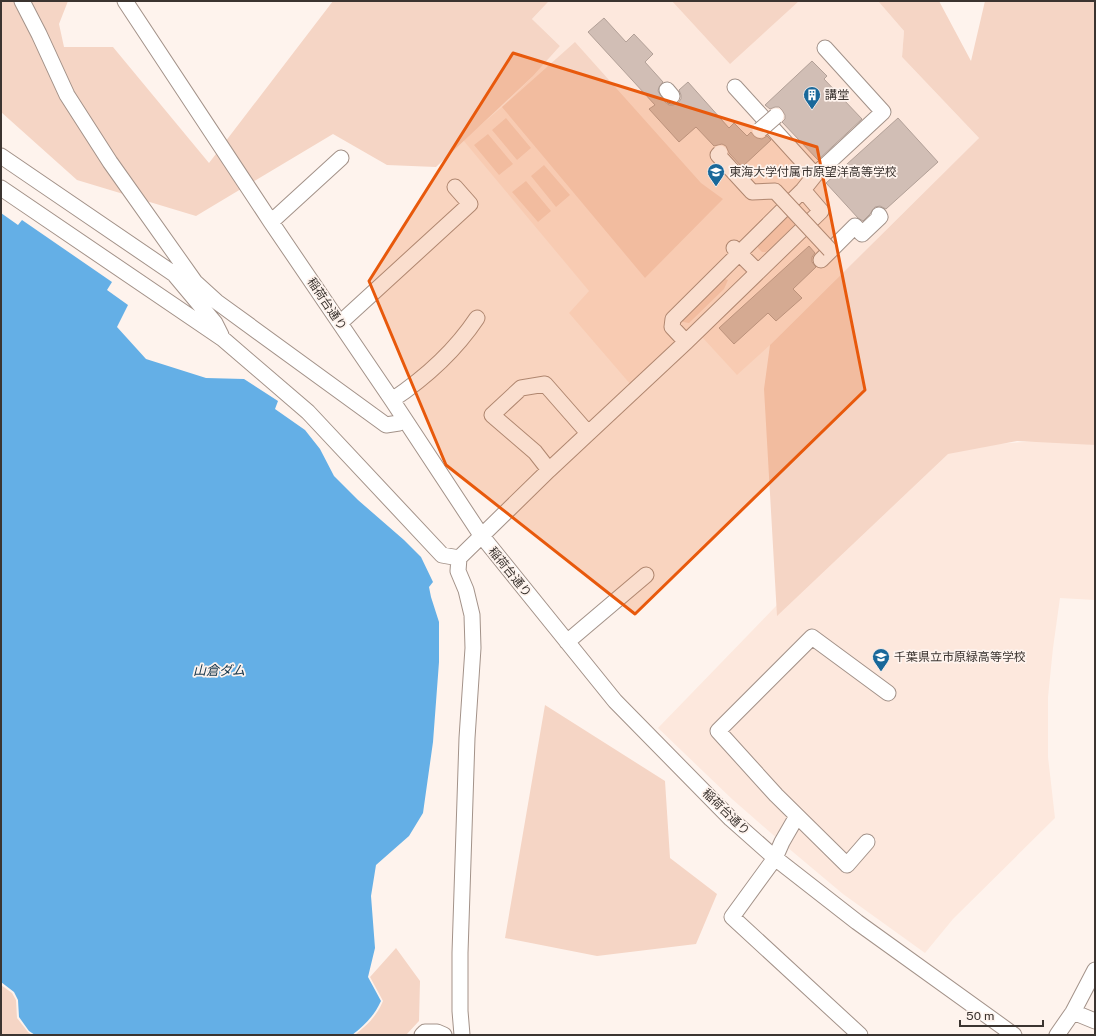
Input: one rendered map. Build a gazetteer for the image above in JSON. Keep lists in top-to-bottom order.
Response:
{
  "streets": {
    "street": ["稲荷台通り"]
  },
  "water": ["山倉ダム"],
  "places": {
    "building": ["講堂"],
    "school or university": ["東海大学付属市原望洋高等学校", "千葉県立市原緑高等学校"]
  },
  "scale_bar": "50 m"
}
